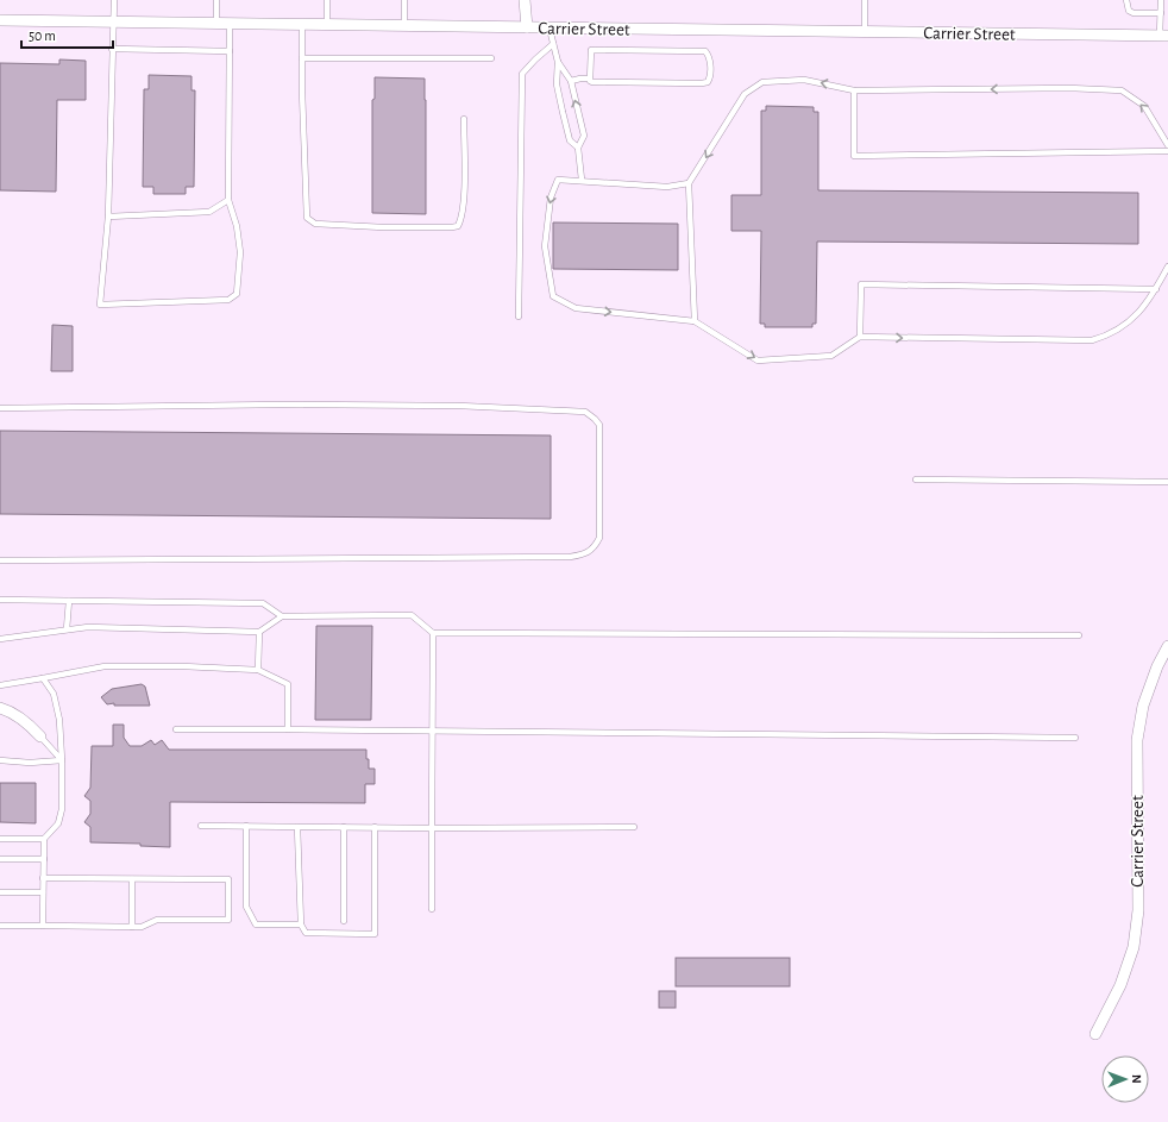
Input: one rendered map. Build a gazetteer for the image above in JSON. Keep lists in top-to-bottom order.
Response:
{
  "streets": {
    "street": ["Carrier Street"]
  },
  "scale_bar": "50 m",
  "north": "right"
}
